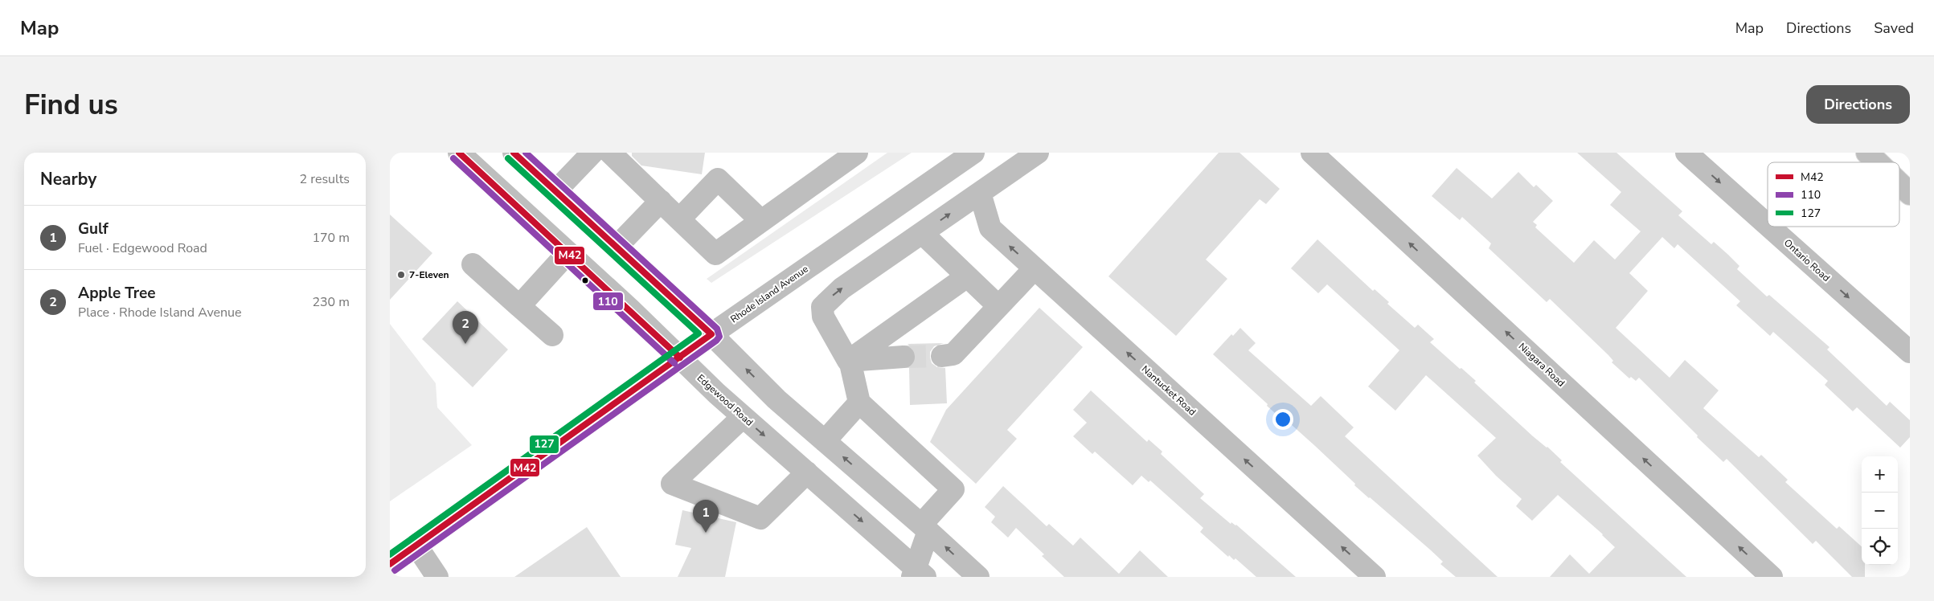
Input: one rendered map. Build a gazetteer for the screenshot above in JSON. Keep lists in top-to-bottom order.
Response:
{
  "streets": {
    "main road": [
      "Ontario Road",
      "Rhode Island Avenue",
      "Niagara Road",
      "Nantucket Road",
      "Edgewood Road"
    ]
  },
  "crossings": [
    ["Rhode Island Avenue", "Edgewood Road"]
  ],
  "one_way": ["Ontario Road", "Niagara Road", "Nantucket Road"],
  "places": ["7-Eleven"],
  "lines": ["transit line M42", "transit line 110", "transit line 127"],
  "legend": ["M42", "110", "127"],
  "page": {
    "header": "Map",
    "nav": ["Map", "Directions", "Saved"],
    "buttons": "Directions",
    "title": "Find us",
    "heading": ["Nearby", "2 results"],
    "list": [
      {
        "mark": "1",
        "name": "Gulf",
        "note": "Fuel · Edgewood Road",
        "value": "170 m"
      },
      {
        "mark": "2",
        "name": "Apple Tree",
        "note": "Place · Rhode Island Avenue",
        "value": "230 m"
      }
    ],
    "pins": ["2", "1"],
    "map_buttons": ["+", "−"]
  }
}
